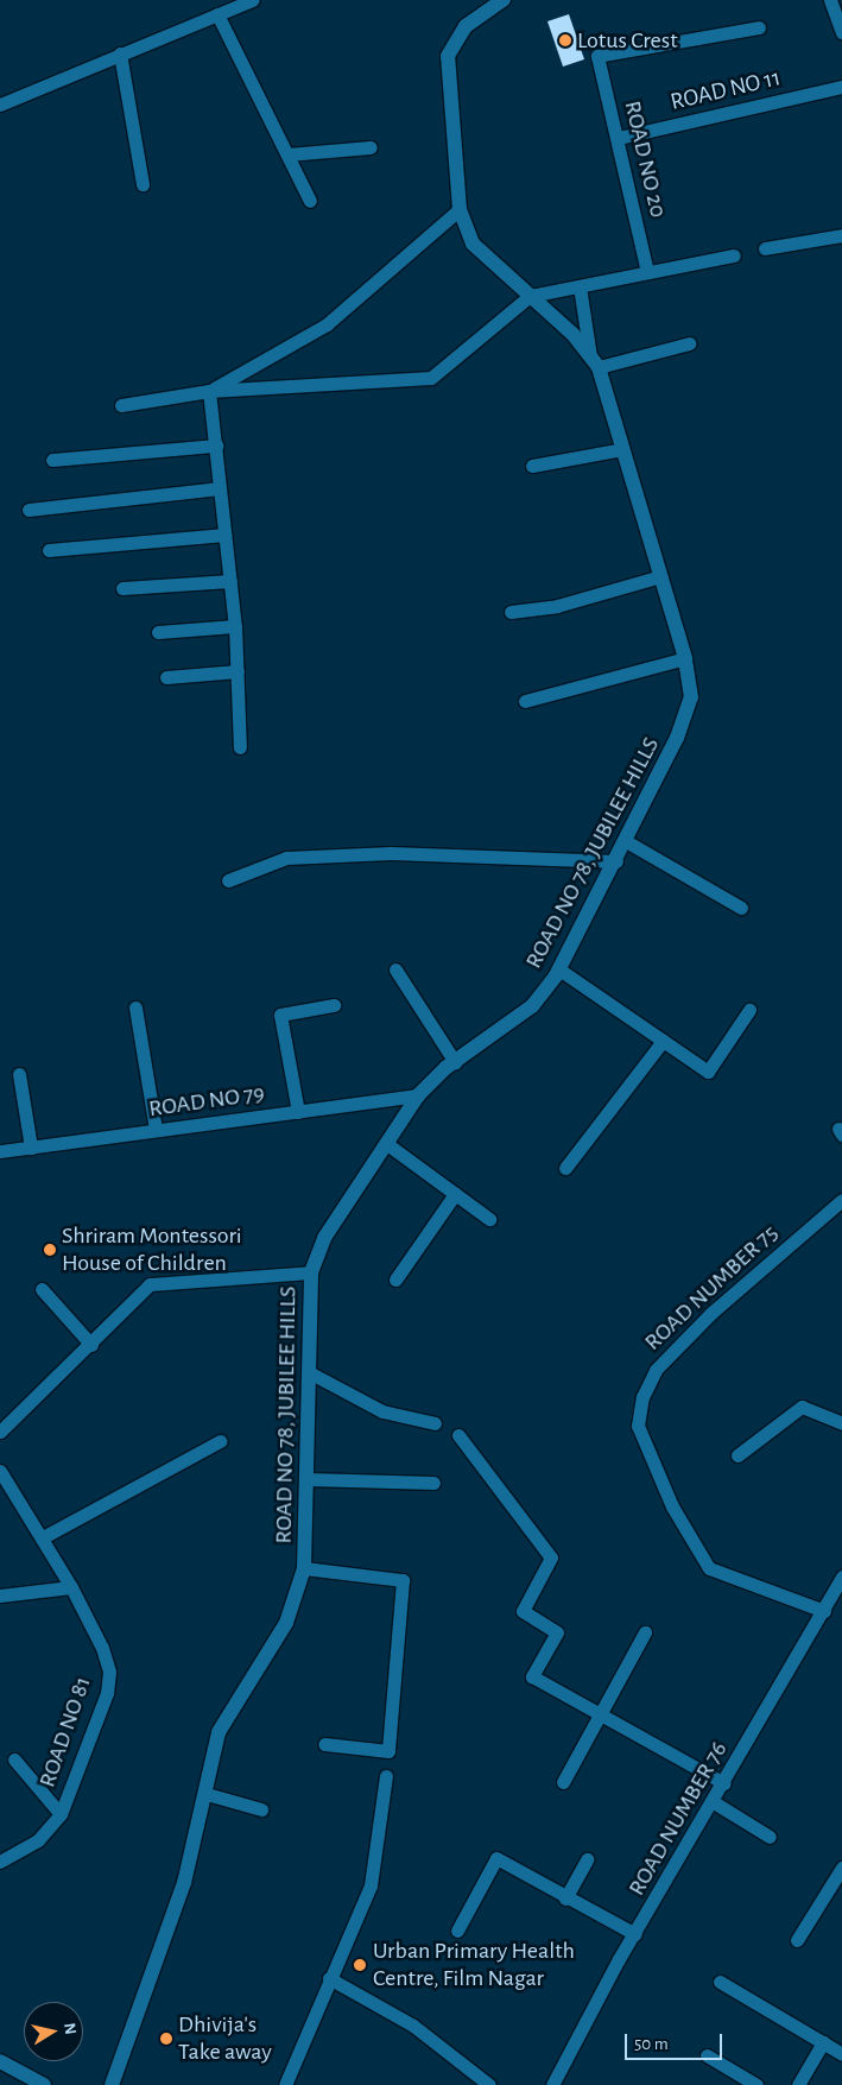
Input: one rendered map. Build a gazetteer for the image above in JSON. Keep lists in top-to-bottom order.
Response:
{
  "streets": {
    "main road": ["ROAD NO 78, JUBILEE HILLS"],
    "street": [
      "ROAD NO 11",
      "ROAD NO 20",
      "ROAD NO 79",
      "ROAD NUMBER 75",
      "ROAD NO 81",
      "ROAD NUMBER 76"
    ]
  },
  "crossings": [
    ["ROAD NO 11", "ROAD NO 20"],
    ["ROAD NO 78, JUBILEE HILLS", "ROAD NO 79"],
    ["ROAD NUMBER 75", "ROAD NUMBER 76"]
  ],
  "places": [
    "Lotus Crest",
    "Shriram Montessori House of Children",
    "Urban Primary Health Centre, Film Nagar",
    "Dhivija's Take away"
  ],
  "scale_bar": "50 m",
  "north": "right"
}
